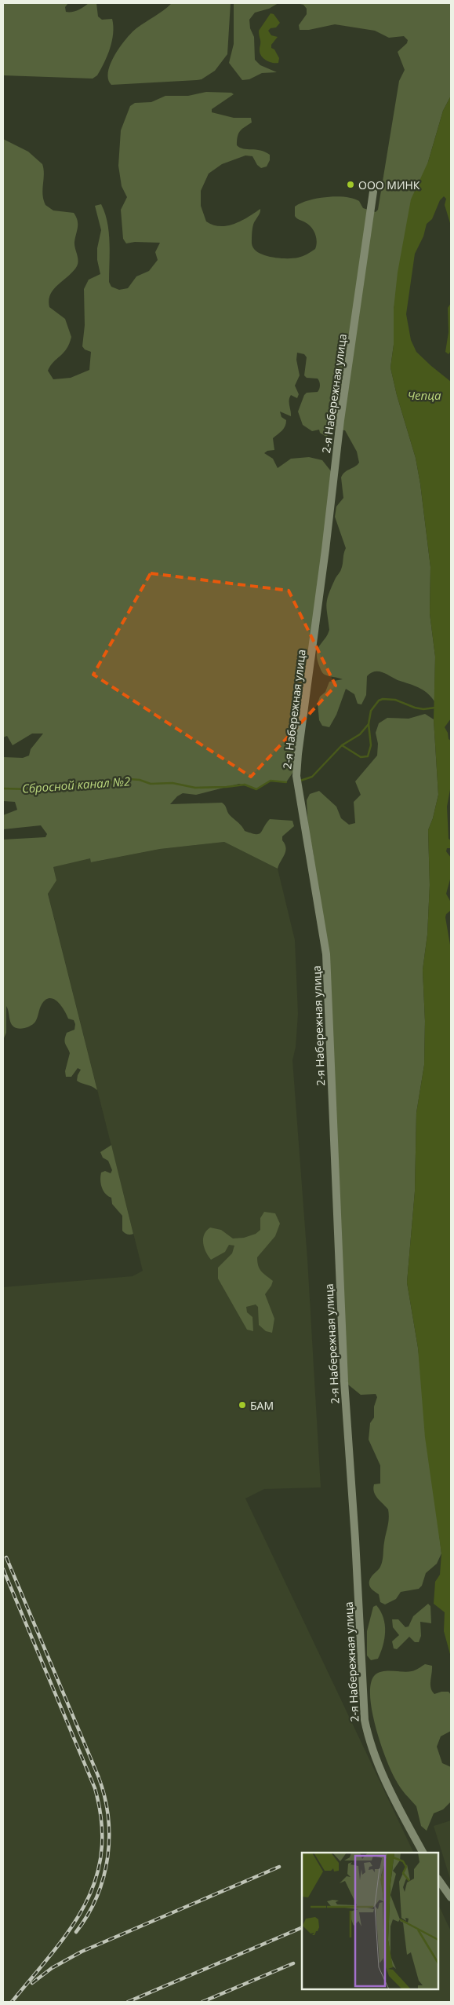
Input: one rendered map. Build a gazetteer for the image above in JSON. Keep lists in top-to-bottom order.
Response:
{
  "streets": {
    "street": ["2-я Набережная улица"]
  },
  "water": ["Чепца", "Сбросной канал №2"],
  "places": ["ООО МИНК", "БАМ"]
}
